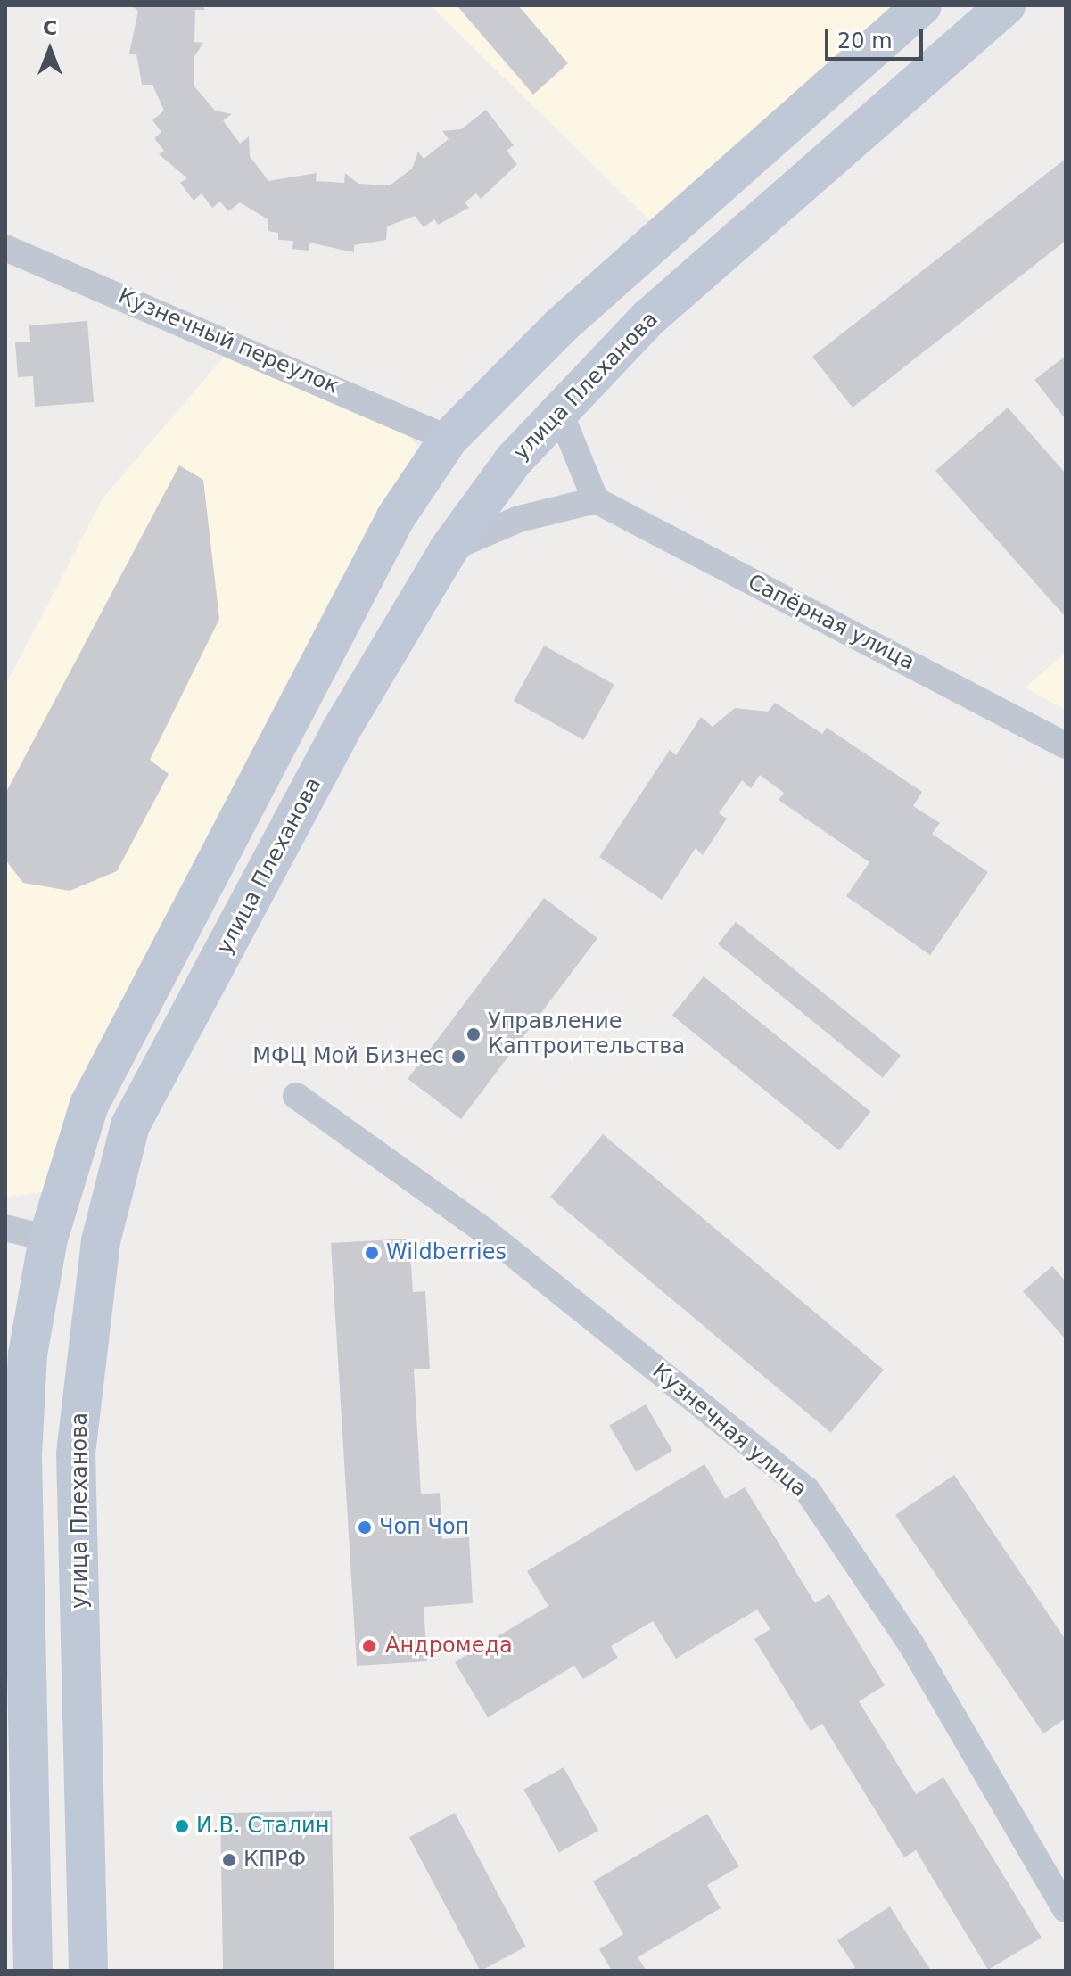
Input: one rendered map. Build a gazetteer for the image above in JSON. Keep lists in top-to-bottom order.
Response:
{
  "streets": {
    "main road": ["улица Плеханова"],
    "street": ["Кузнечный переулок", "Сапёрная улица", "Кузнечная улица"]
  },
  "places": [
    "Управление Каптроительства",
    "МФЦ Мой Бизнес",
    "Wildberries",
    "Чоп Чоп",
    "Андромеда",
    "И.В. Сталин",
    "КПРФ"
  ],
  "scale_bar": "20 m",
  "north": "top"
}
